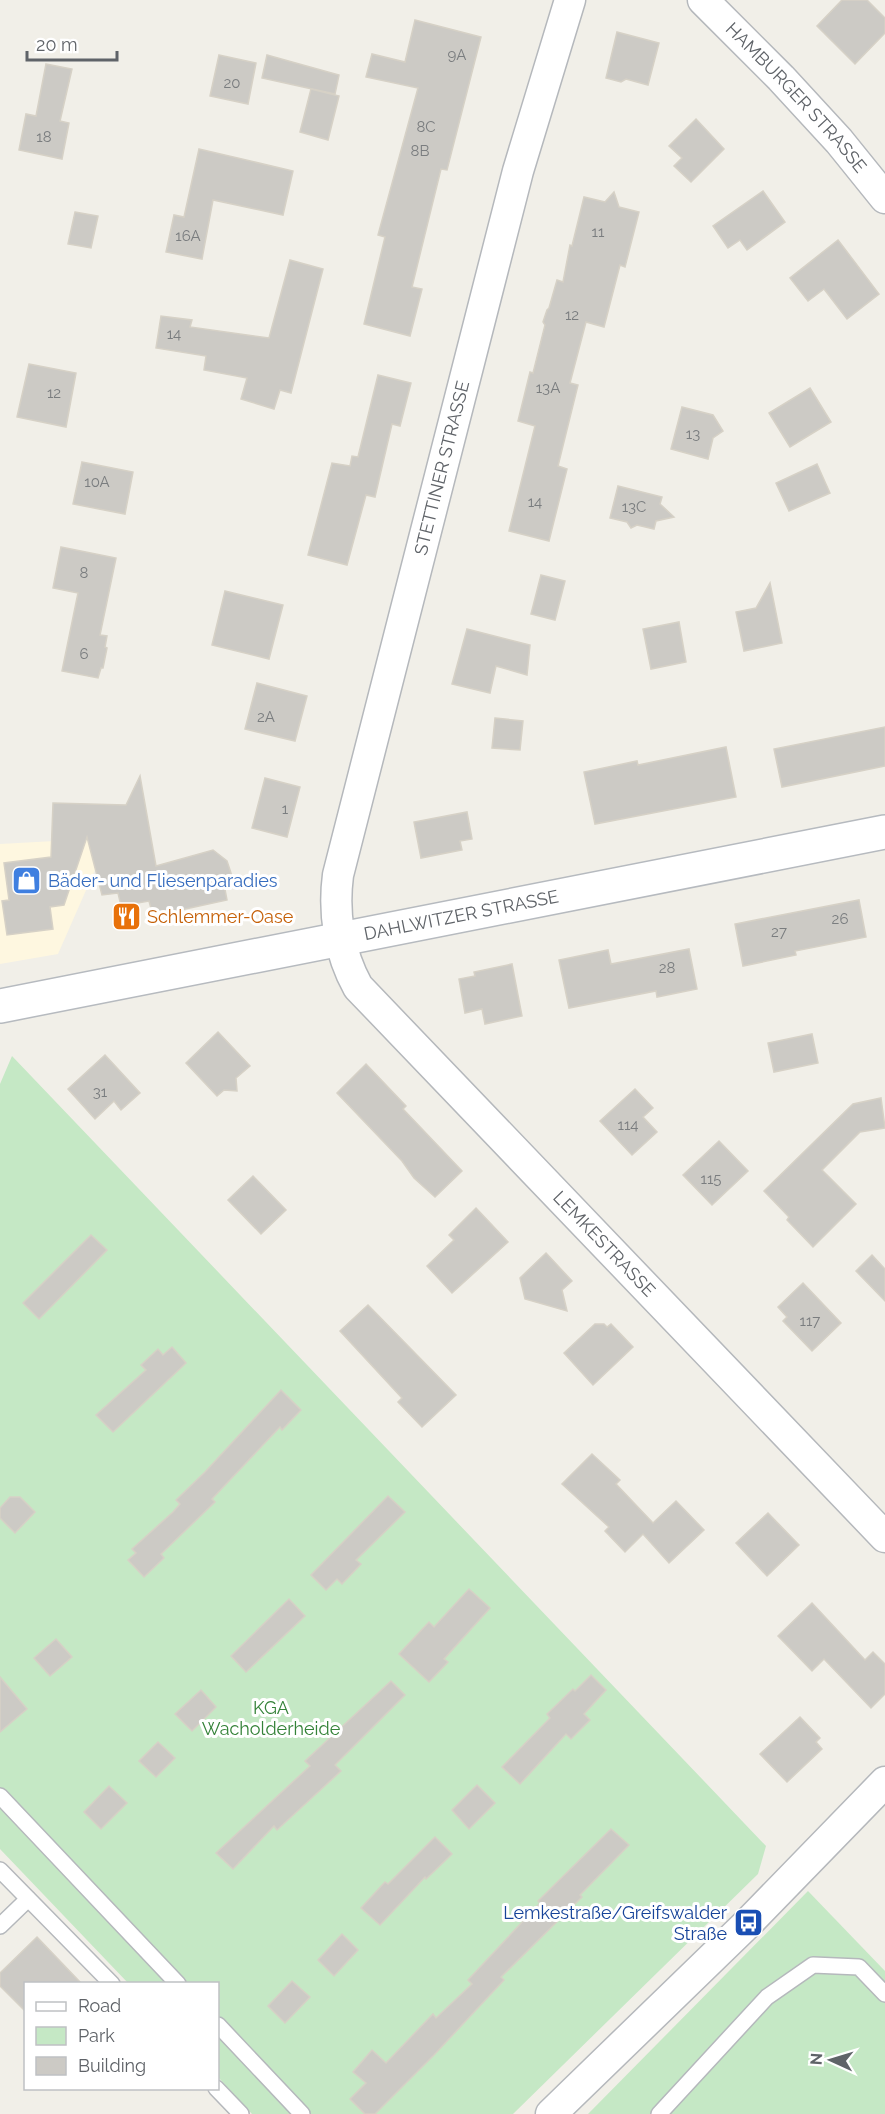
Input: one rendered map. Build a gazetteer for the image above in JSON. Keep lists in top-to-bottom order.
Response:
{
  "streets": {
    "main road": ["DAHLWITZER STRASSE"],
    "street": ["HAMBURGER STRASSE", "STETTINER STRASSE", "LEMKESTRASSE"]
  },
  "crossings": [
    ["STETTINER STRASSE", "DAHLWITZER STRASSE"],
    ["STETTINER STRASSE", "LEMKESTRASSE"],
    ["DAHLWITZER STRASSE", "LEMKESTRASSE"]
  ],
  "parks": ["KGA Wacholderheide"],
  "places": {
    "shop": ["Bäder- und Fliesenparadies"],
    "restaurant": ["Schlemmer-Oase"],
    "bus stop": ["Lemkestraße/Greifswalder Straße"]
  },
  "house_numbers": [
    "9A",
    "20",
    "8C",
    "18",
    "8B",
    "11",
    "16A",
    "12",
    "14",
    "13A",
    "12",
    "13",
    "10A",
    "14",
    "13C",
    "8",
    "6",
    "2A",
    "1",
    "26",
    "27",
    "28",
    "31",
    "114",
    "115",
    "117"
  ],
  "legend": ["Road", "Park", "Building"],
  "scale_bar": "20 m",
  "north": "left"
}
